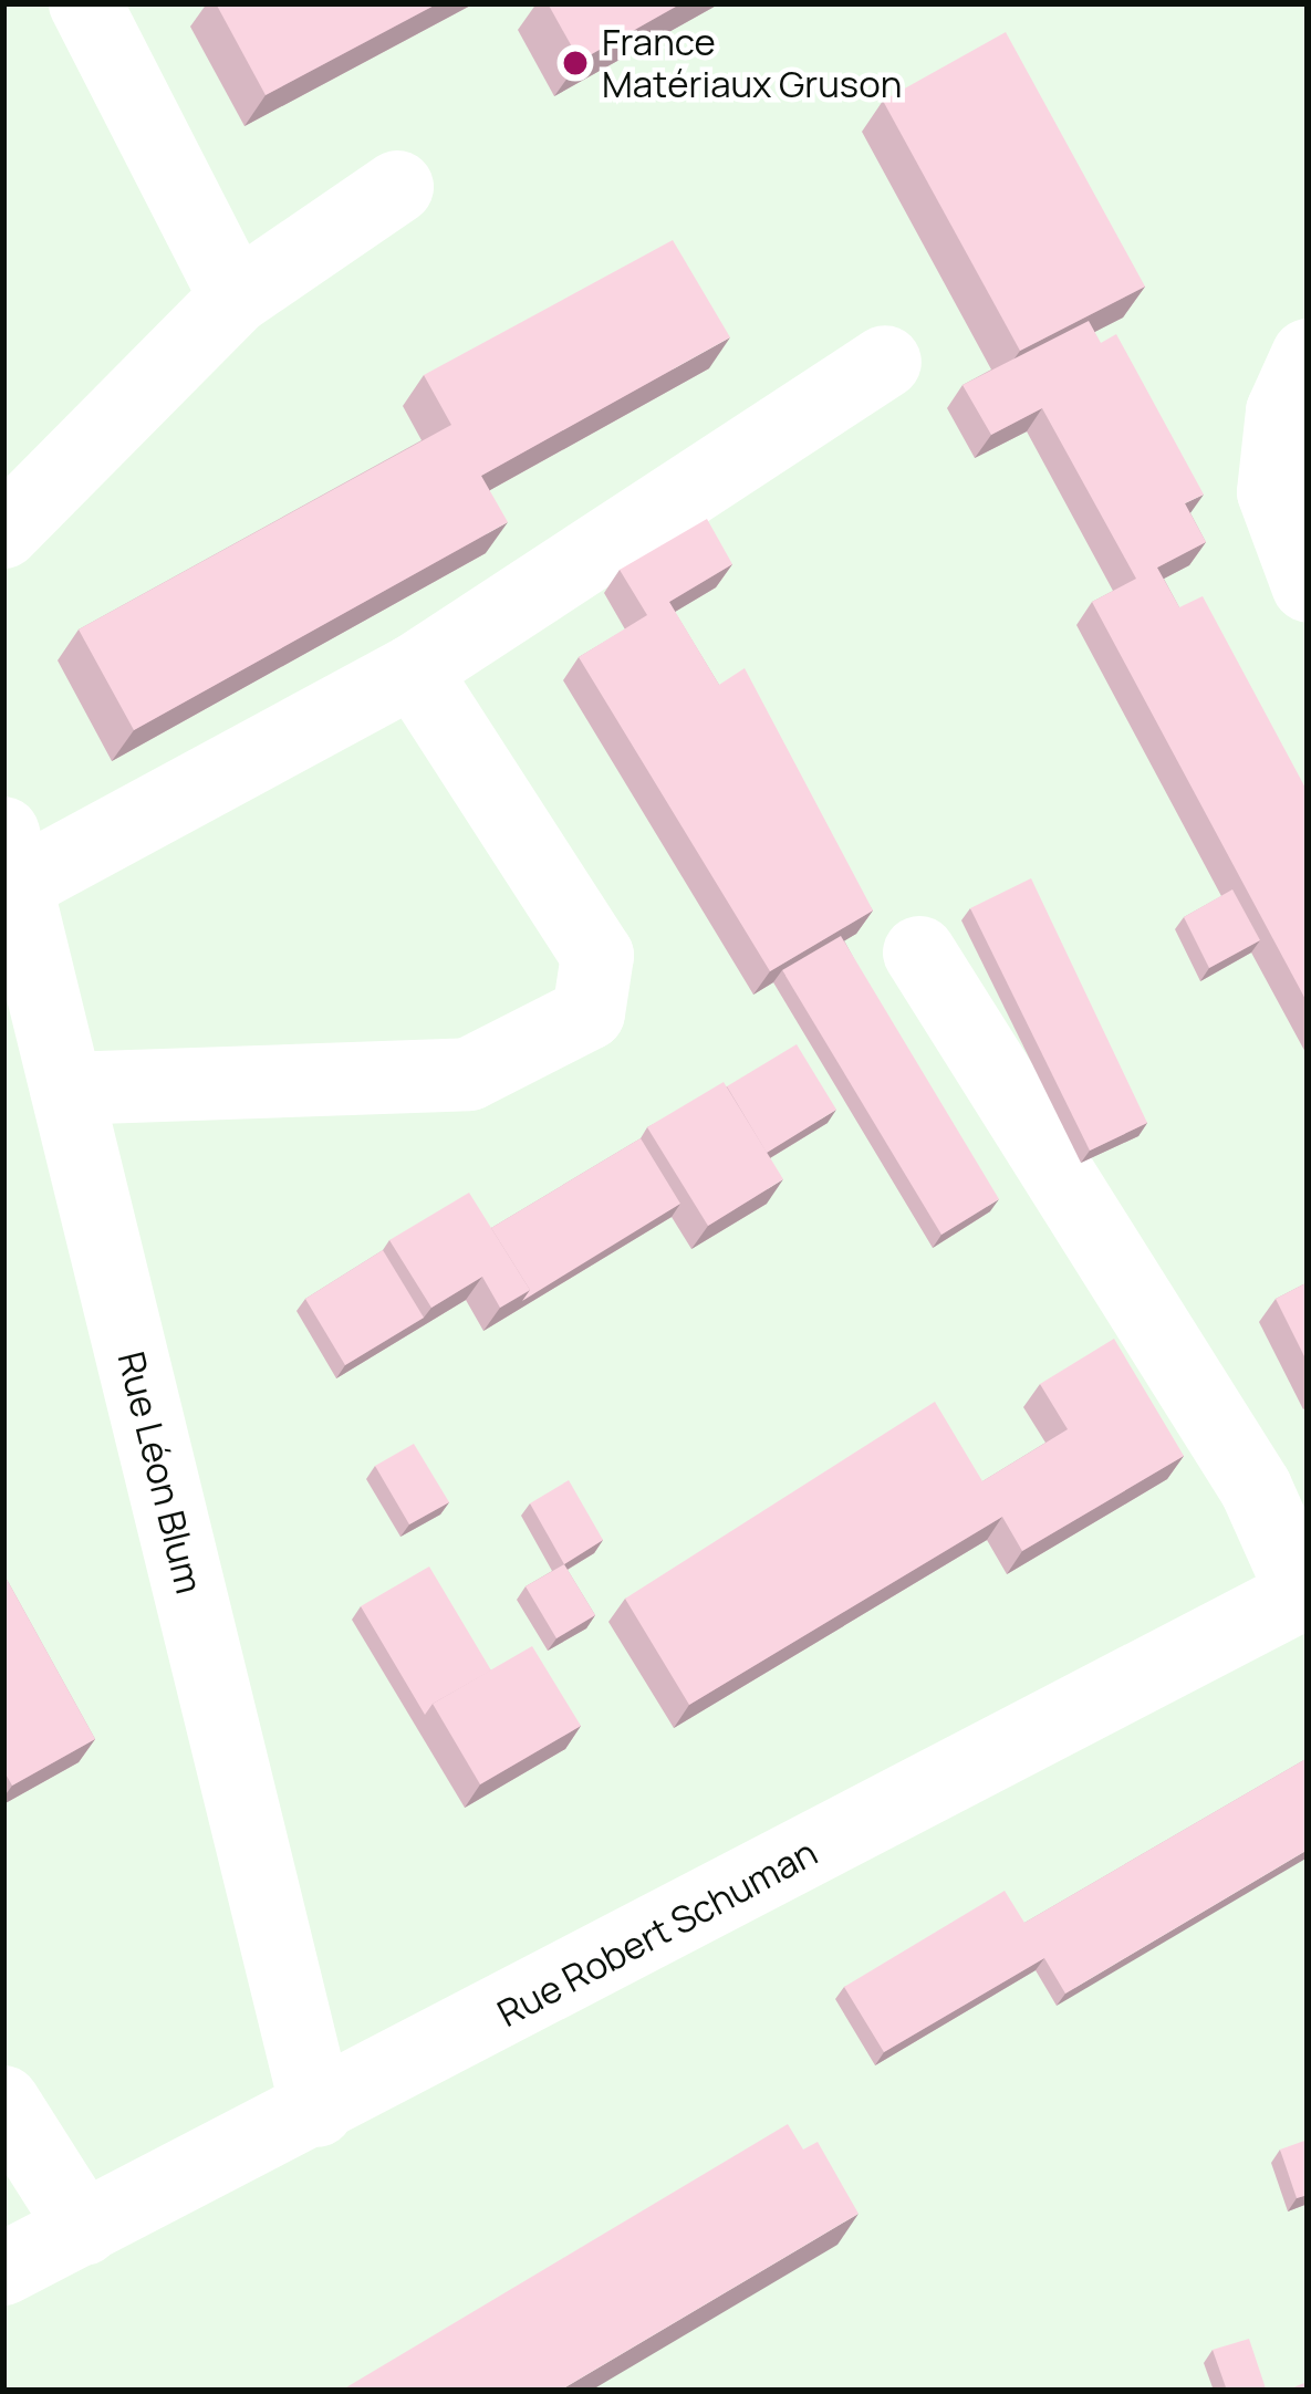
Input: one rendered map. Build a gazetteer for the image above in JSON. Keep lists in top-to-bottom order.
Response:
{
  "streets": {
    "street": ["Rue Léon Blum", "Rue Robert Schuman"]
  },
  "crossings": [
    ["Rue Léon Blum", "Rue Robert Schuman"]
  ],
  "places": ["France Matériaux Gruson"]
}
